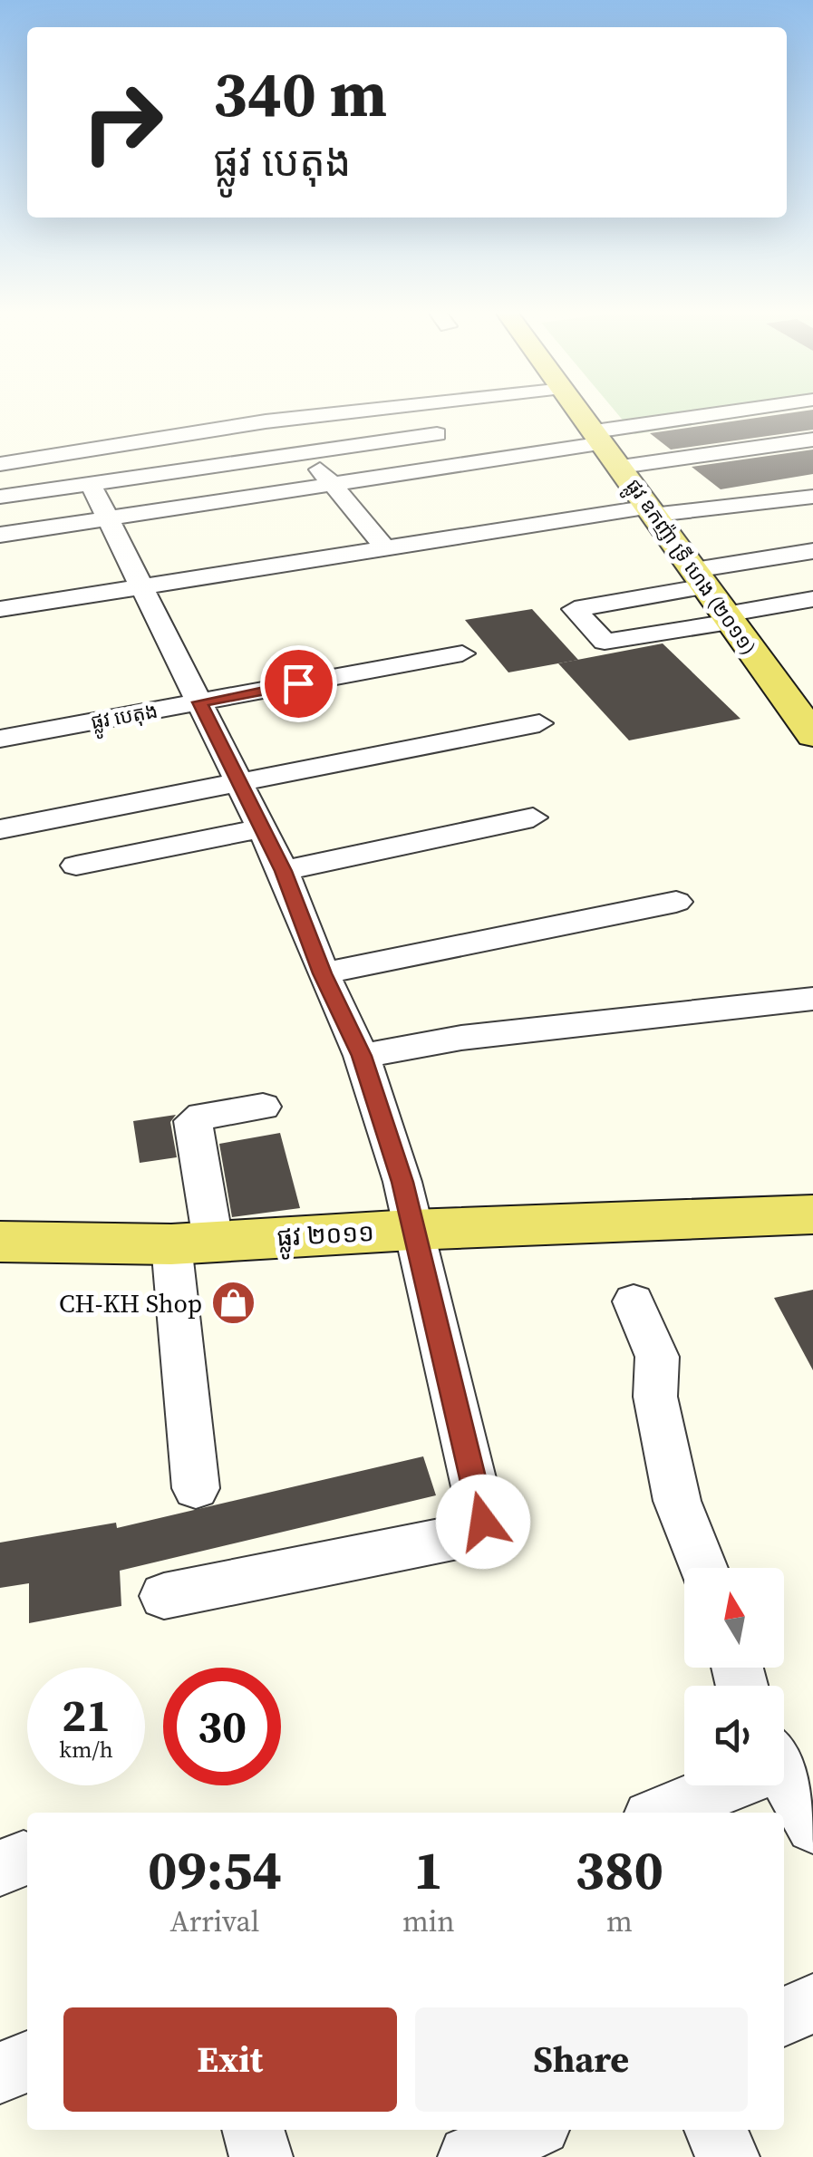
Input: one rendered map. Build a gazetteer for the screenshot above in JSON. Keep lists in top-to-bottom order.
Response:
{
  "streets": {
    "main road": ["ផ្លូវ ឧកញ៉ា ទ្រី ហេង (២០១១)", "ផ្លូវ ២០១១"],
    "street": ["ផ្លូវ បេតុង"]
  },
  "places": {
    "shop": ["CH-KH Shop"]
  },
  "north": "top",
  "page": {
    "turn": ["340 m", "ផ្លូវ បេតុង"],
    "speed": "21 km/h",
    "limit": "30",
    "eta": [
      "09:54",
      "Arrival",
      "1",
      "min",
      "380",
      "m"
    ],
    "buttons": ["Exit", "Share"]
  }
}
